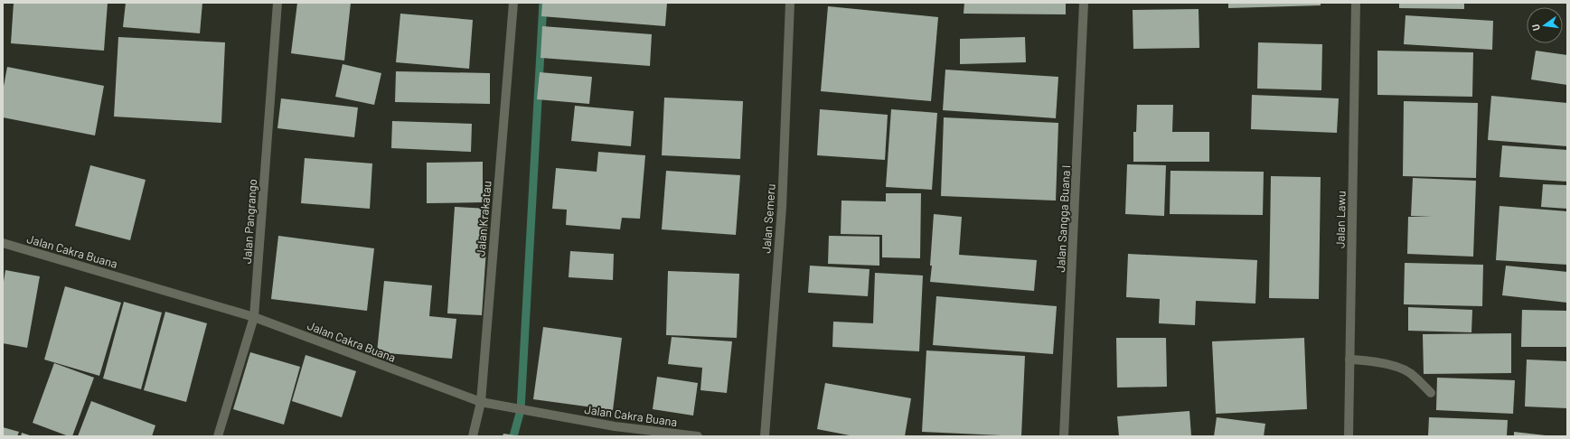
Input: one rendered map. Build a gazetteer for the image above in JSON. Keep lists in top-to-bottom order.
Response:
{
  "streets": {
    "street": [
      "Jalan Krakatau",
      "Jalan Semeru",
      "Jalan Sangga Buana I",
      "Jalan Lawu",
      "Jalan Pangrango",
      "Jalan Cakra Buana"
    ]
  },
  "crossings": [
    ["Jalan Krakatau", "Jalan Cakra Buana"],
    ["Jalan Pangrango", "Jalan Cakra Buana"]
  ],
  "north": "left"
}
